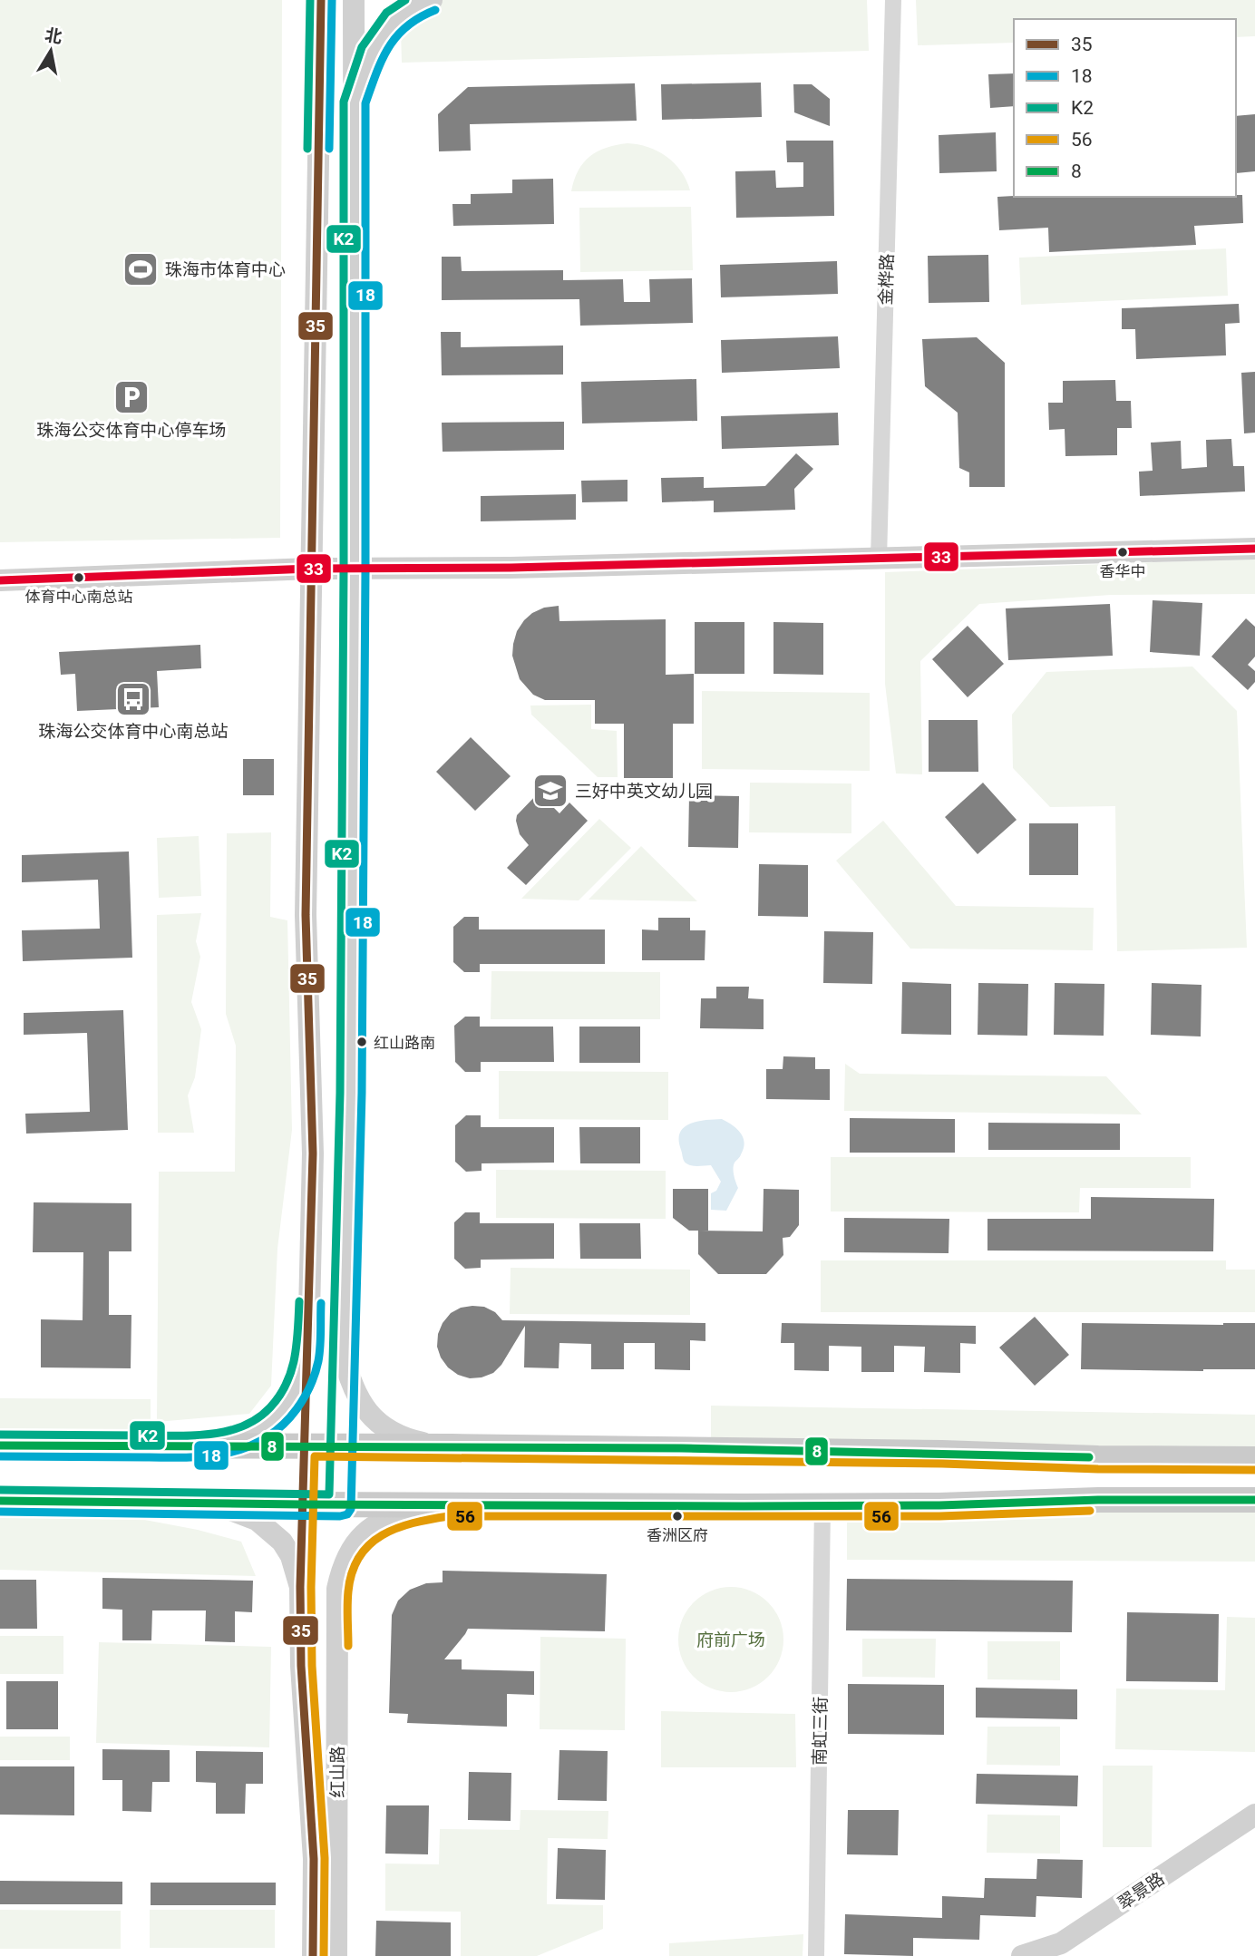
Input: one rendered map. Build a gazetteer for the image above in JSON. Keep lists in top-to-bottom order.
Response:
{
  "streets": {
    "main road": ["红山路", "翠景路"],
    "street": ["金桦路", "南虹三街"]
  },
  "parks": ["府前广场"],
  "places": {
    "sports": ["珠海市体育中心"],
    "parking": ["珠海公交体育中心停车场"],
    "other": [
      "香华中",
      "体育中心南总站",
      "红山路南",
      "香洲区府"
    ],
    "bus stop": ["珠海公交体育中心南总站"],
    "school or university": ["三好中英文幼儿园"]
  },
  "lines": [
    "transit line 35",
    "transit line 18",
    "transit line K2",
    "transit line 33",
    "transit line 8",
    "transit line 56"
  ],
  "legend": [
    "35",
    "18",
    "K2",
    "56",
    "8"
  ],
  "north": "top"
}
